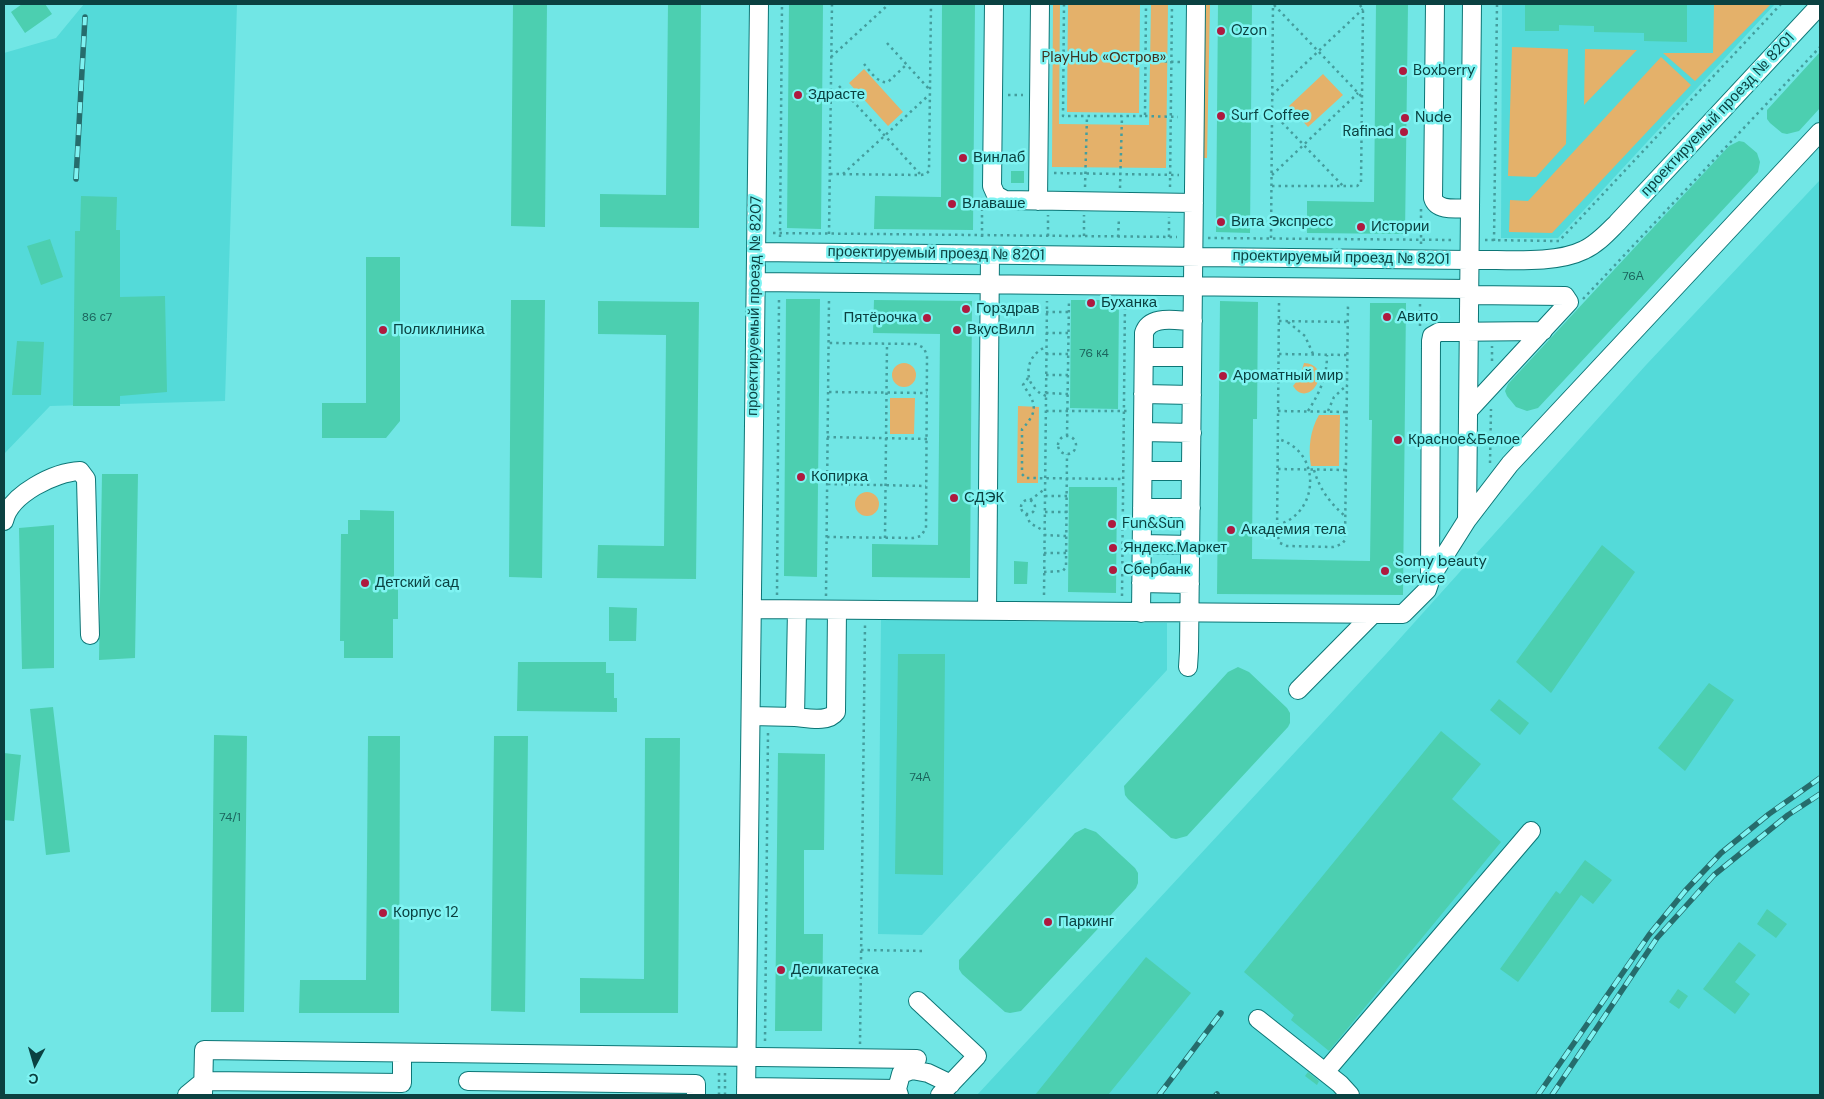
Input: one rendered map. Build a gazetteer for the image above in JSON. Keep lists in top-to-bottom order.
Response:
{
  "streets": {
    "street": ["проектируемый проезд № 8201", "проектируемый проезд № 8207"]
  },
  "crossings": [
    ["проектируемый проезд № 8201", "проектируемый проезд № 8207"]
  ],
  "parks": ["PlayHub «Остров»"],
  "places": [
    "Ozon",
    "Boxberry",
    "Здрасте",
    "Surf Coffee",
    "Nude",
    "Rafinad",
    "Винлаб",
    "Влаваше",
    "Вита Экспресс",
    "Истории",
    "Буханка",
    "Горздрав",
    "Авито",
    "Пятёрочка",
    "Поликлиника",
    "ВкусВилл",
    "Ароматный мир",
    "Красное&Белое",
    "Копирка",
    "СДЭК",
    "Fun&Sun",
    "Академия тела",
    "Яндекс.Маркет",
    "Сбербанк",
    "Somy beauty service",
    "Детский сад",
    "Корпус 12",
    "Паркинг",
    "Деликатеска"
  ],
  "house_numbers": [
    "76А",
    "86 с7",
    "76 к4",
    "74А",
    "74/1"
  ],
  "north": "bottom"
}
